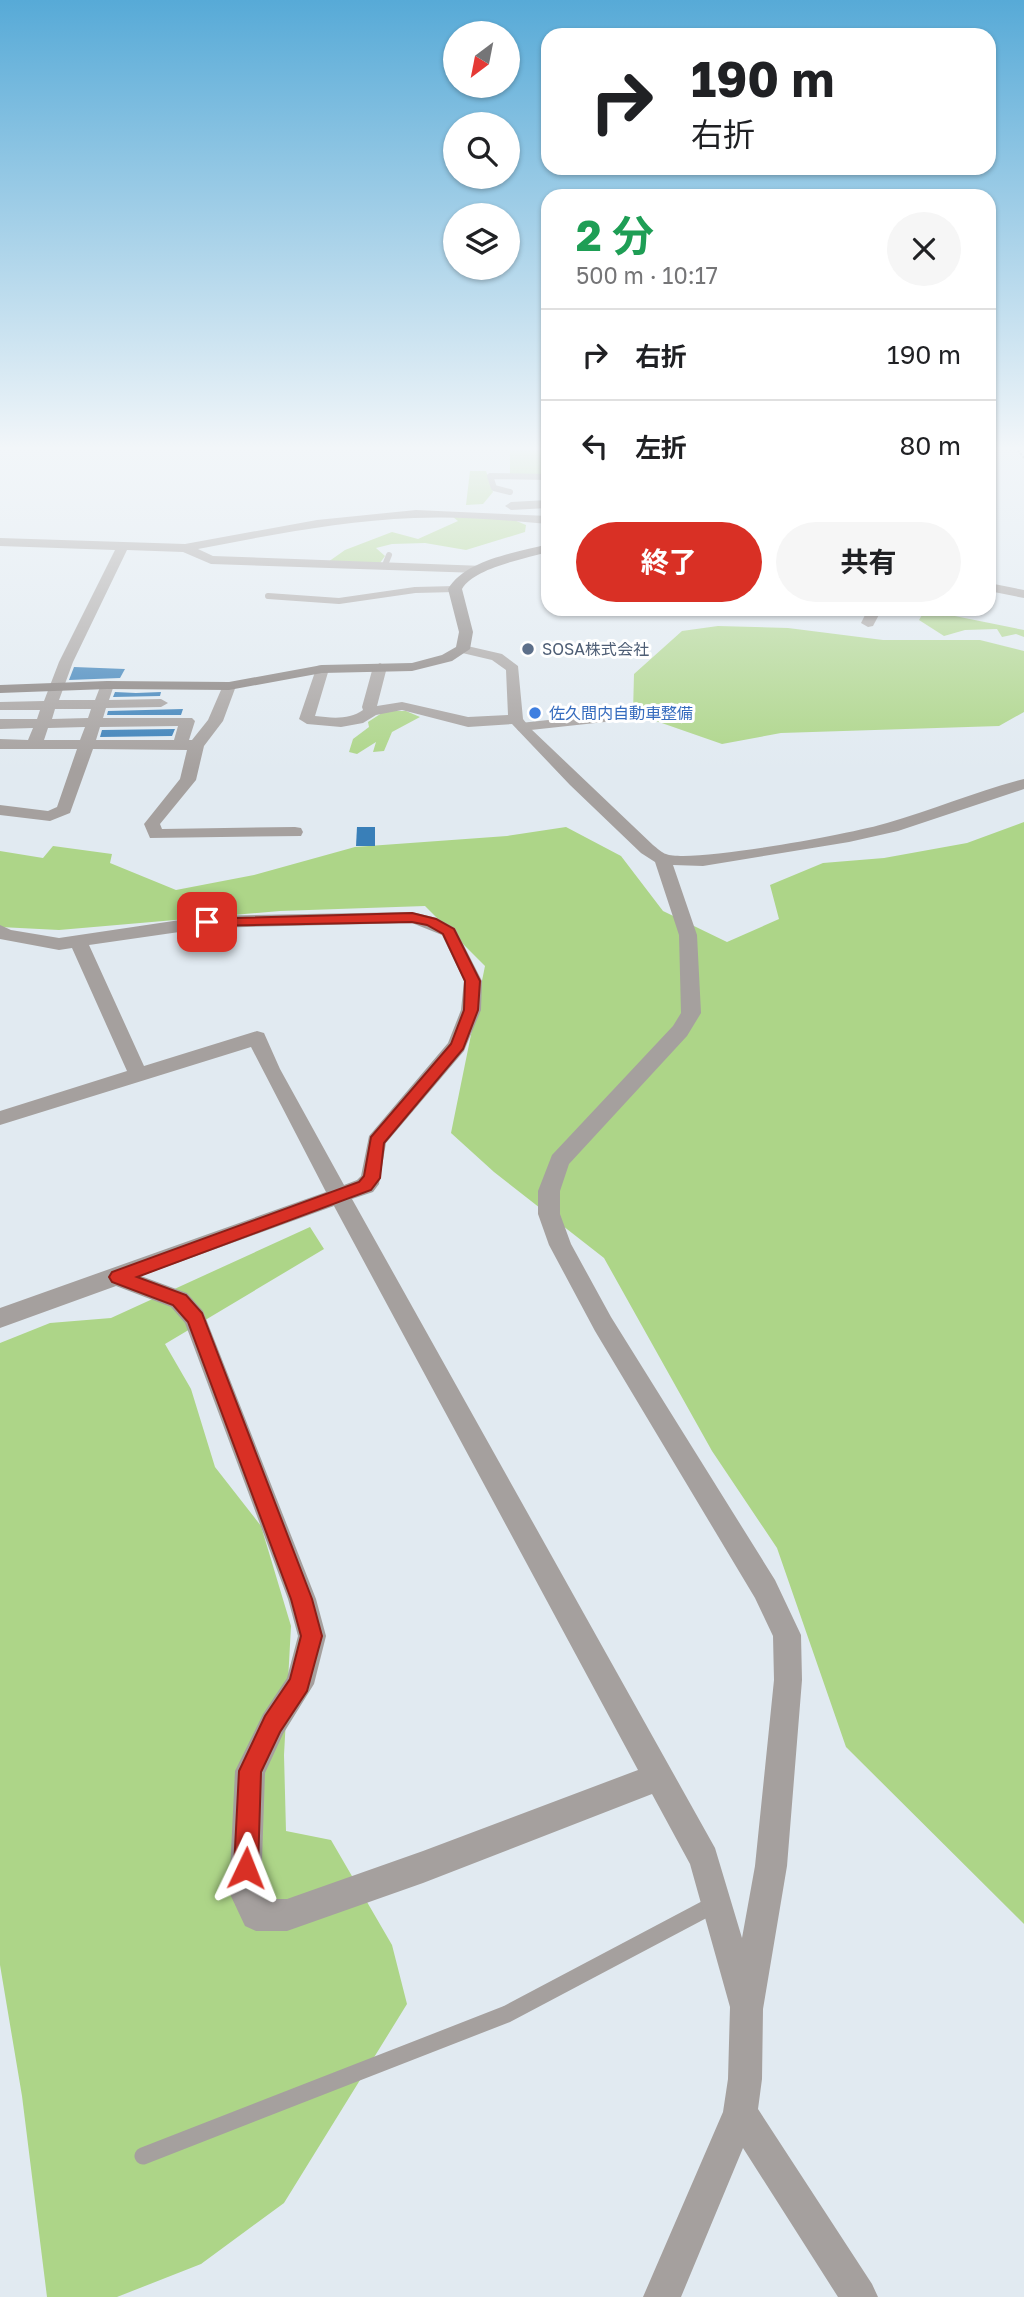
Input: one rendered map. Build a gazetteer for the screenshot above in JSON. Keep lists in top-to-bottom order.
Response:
{
  "places": ["SOSA株式会社", "佐久間内自動車整備"],
  "north": "bottom left",
  "page": {
    "turn": ["190 m", "右折"],
    "heading": ["2 分", "500 m · 10:17"],
    "list": [
      {
        "name": "右折",
        "value": "190 m"
      },
      {
        "name": "左折",
        "value": "80 m"
      }
    ],
    "buttons": ["終了", "共有"]
  }
}
